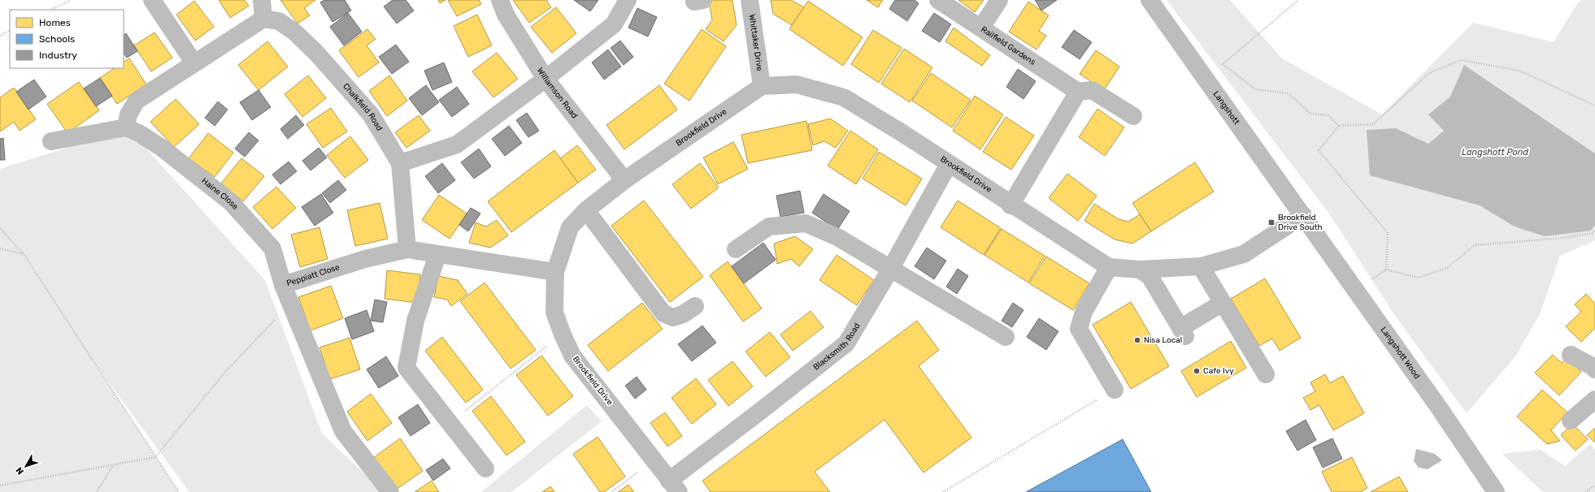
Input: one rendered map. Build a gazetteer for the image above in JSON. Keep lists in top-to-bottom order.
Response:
{
  "streets": {
    "street": [
      "Whittaker Drive",
      "Railfield Gardens",
      "Williamson Road",
      "Chalkfield Road",
      "Langshott",
      "Brookfield Drive",
      "Haine Close",
      "Peppiatt Close",
      "Blacksmith Road",
      "Langshott Wood"
    ]
  },
  "crossings": [
    ["Whittaker Drive", "Brookfield Drive"],
    ["Williamson Road", "Brookfield Drive"],
    ["Chalkfield Road", "Peppiatt Close"],
    ["Langshott", "Langshott Wood"],
    ["Brookfield Drive", "Peppiatt Close"],
    ["Brookfield Drive", "Blacksmith Road"],
    ["Haine Close", "Peppiatt Close"]
  ],
  "water": ["Langshott Pond"],
  "places": {
    "transit": ["Brookfield Drive South"],
    "other": ["Nisa Local", "Cafe Ivy"]
  },
  "legend": ["Homes", "Schools", "Industry"],
  "north": "bottom left"
}
